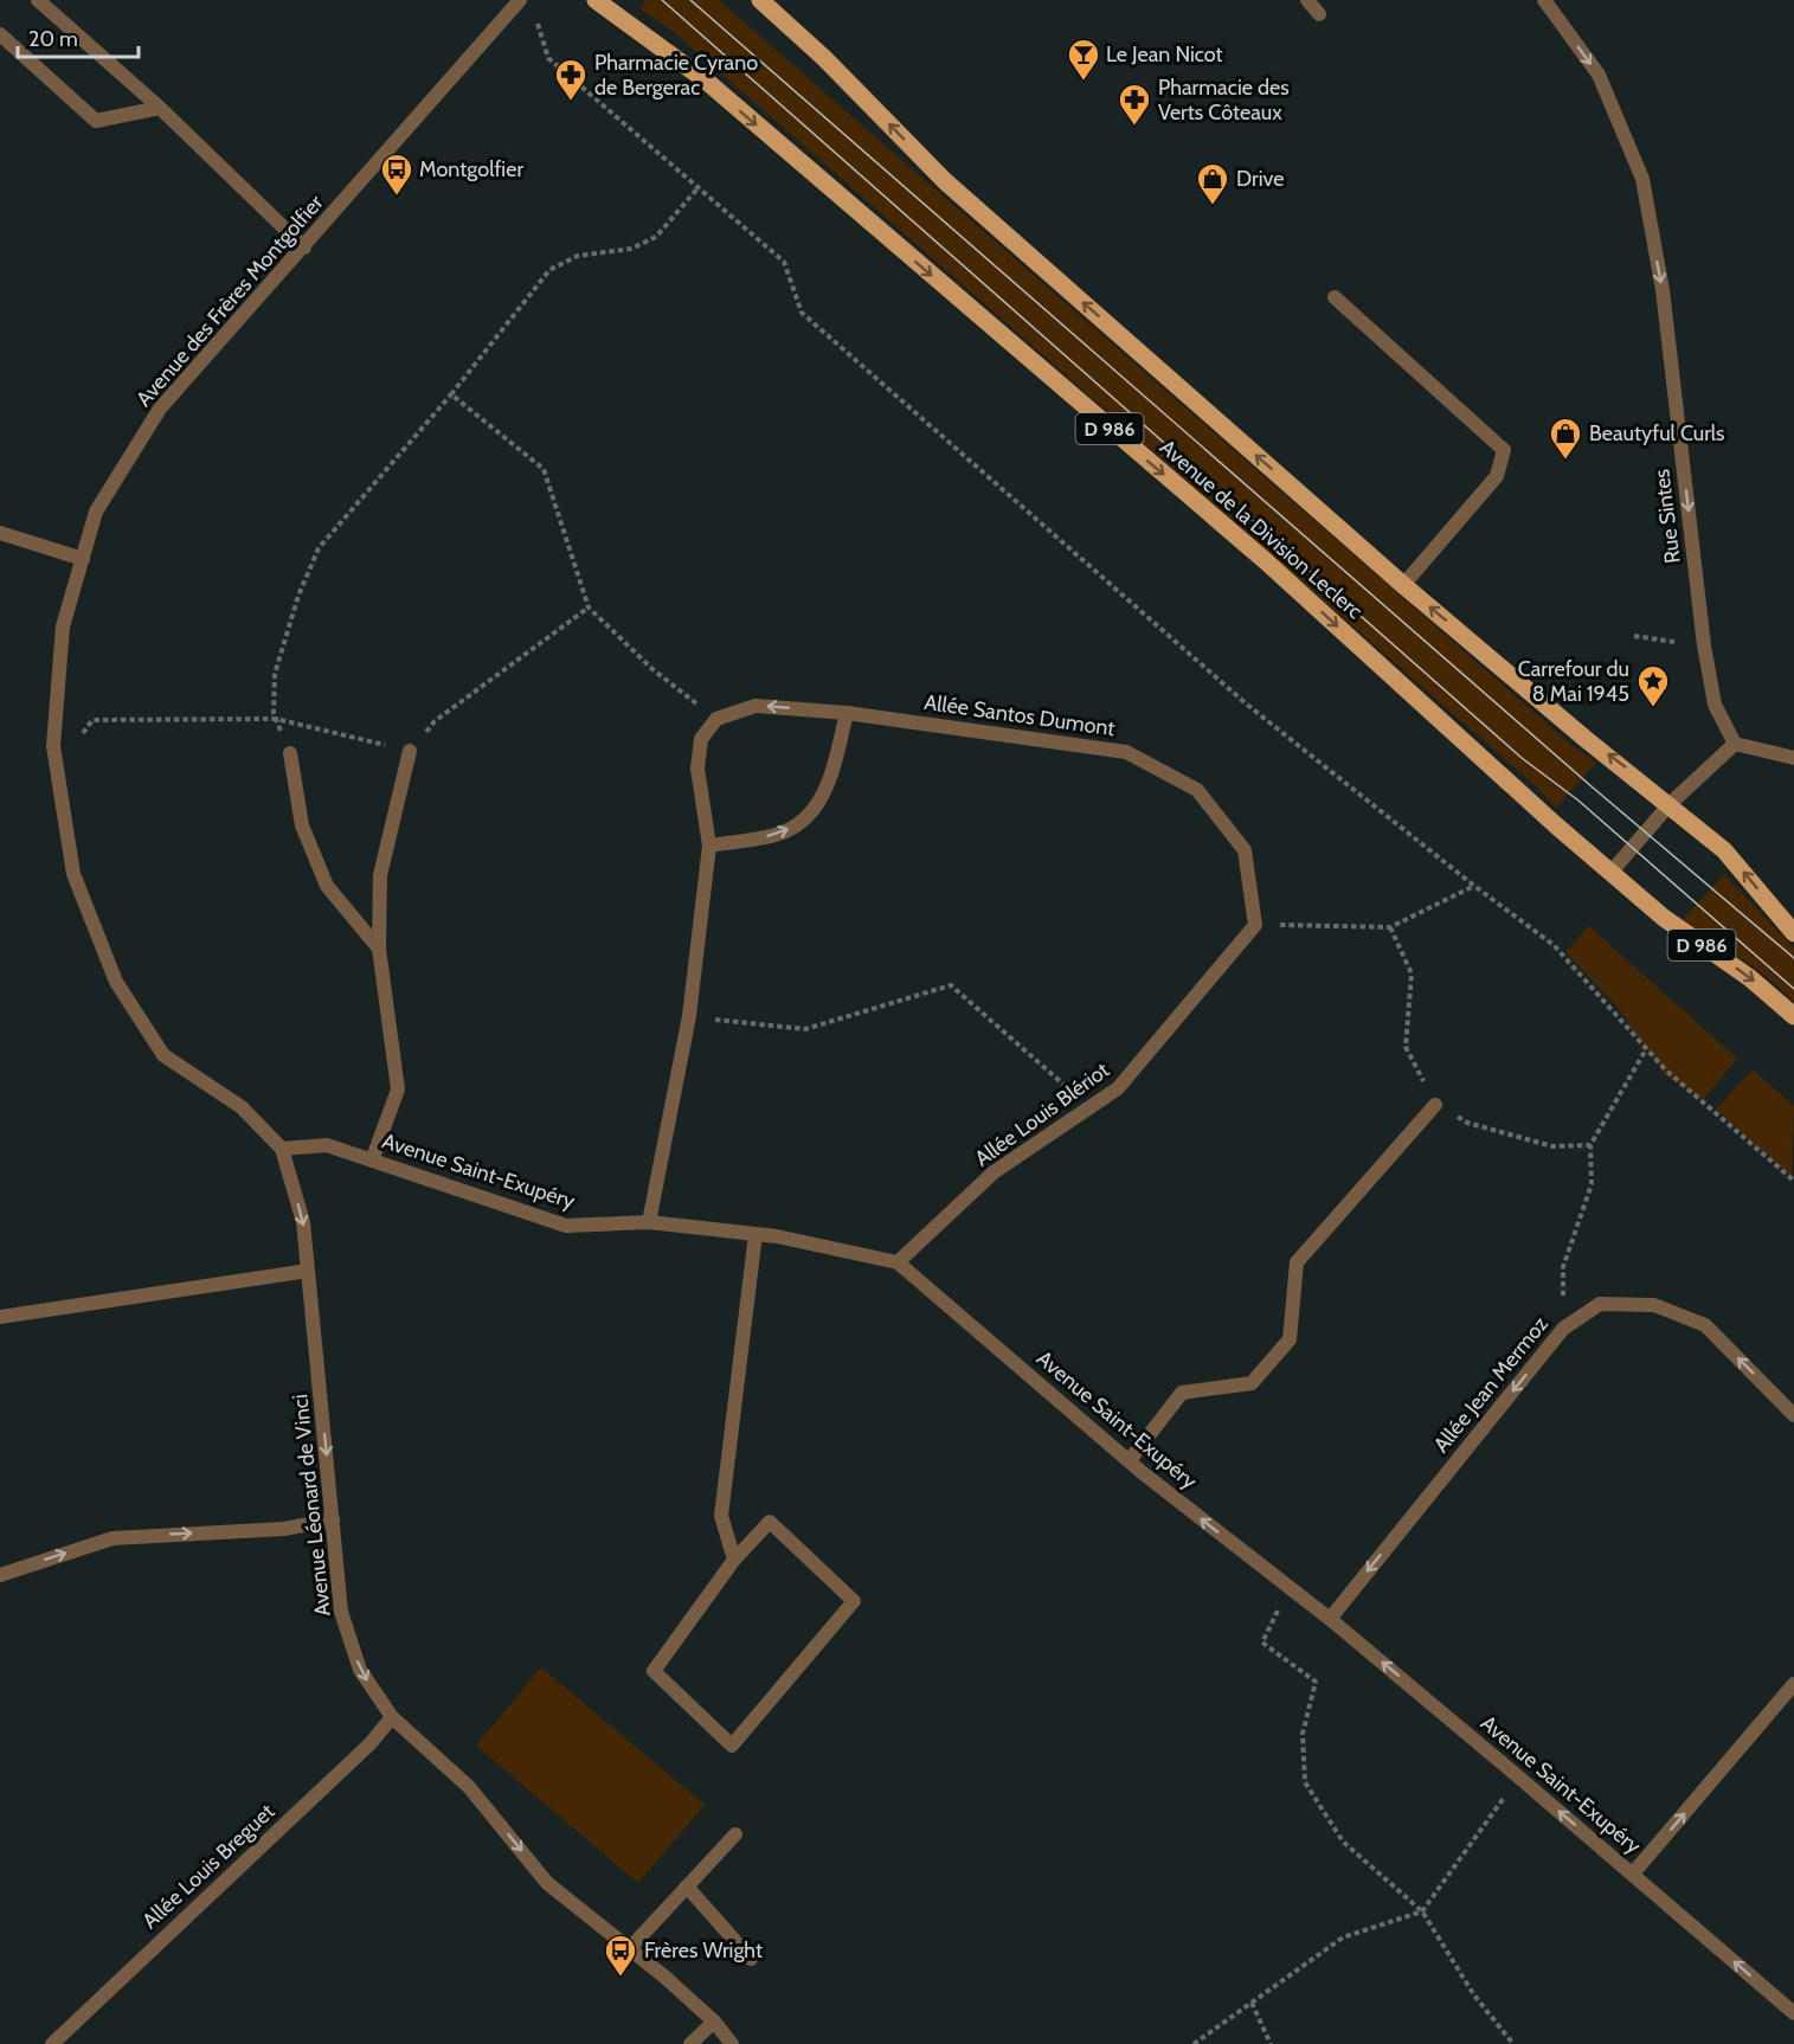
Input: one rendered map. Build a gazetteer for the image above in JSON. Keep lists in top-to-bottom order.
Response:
{
  "streets": {
    "main road": ["D 986", "Avenue de la Division Leclerc"],
    "street": [
      "Avenue des Frères Montgolfier",
      "Rue Sintes",
      "Allée Santos Dumont",
      "Allée Louis Blériot",
      "Avenue Saint-Exupéry",
      "Allée Jean Mermoz",
      "Avenue Léonard de Vinci",
      "Allée Louis Breguet"
    ]
  },
  "crossings": [
    ["Avenue des Frères Montgolfier", "Avenue Saint-Exupéry"],
    ["Avenue des Frères Montgolfier", "Avenue Léonard de Vinci"],
    ["Allée Santos Dumont", "Allée Louis Blériot"],
    ["Allée Louis Blériot", "Avenue Saint-Exupéry"],
    ["Avenue Saint-Exupéry", "Allée Jean Mermoz"],
    ["Avenue Saint-Exupéry", "Avenue Léonard de Vinci"],
    ["Avenue Léonard de Vinci", "Allée Louis Breguet"]
  ],
  "one_way": ["Rue Sintes", "Avenue Saint-Exupéry", "Avenue Léonard de Vinci"],
  "places": {
    "bar": ["Le Jean Nicot"],
    "pharmacy": ["Pharmacie Cyrano de Bergerac", "Pharmacie des Verts Côteaux"],
    "bus stop": ["Montgolfier", "Frères Wright"],
    "shop": ["Drive", "Beautyful Curls"],
    "place": ["Carrefour du 8 Mai 1945"]
  },
  "scale_bar": "20 m"
}
